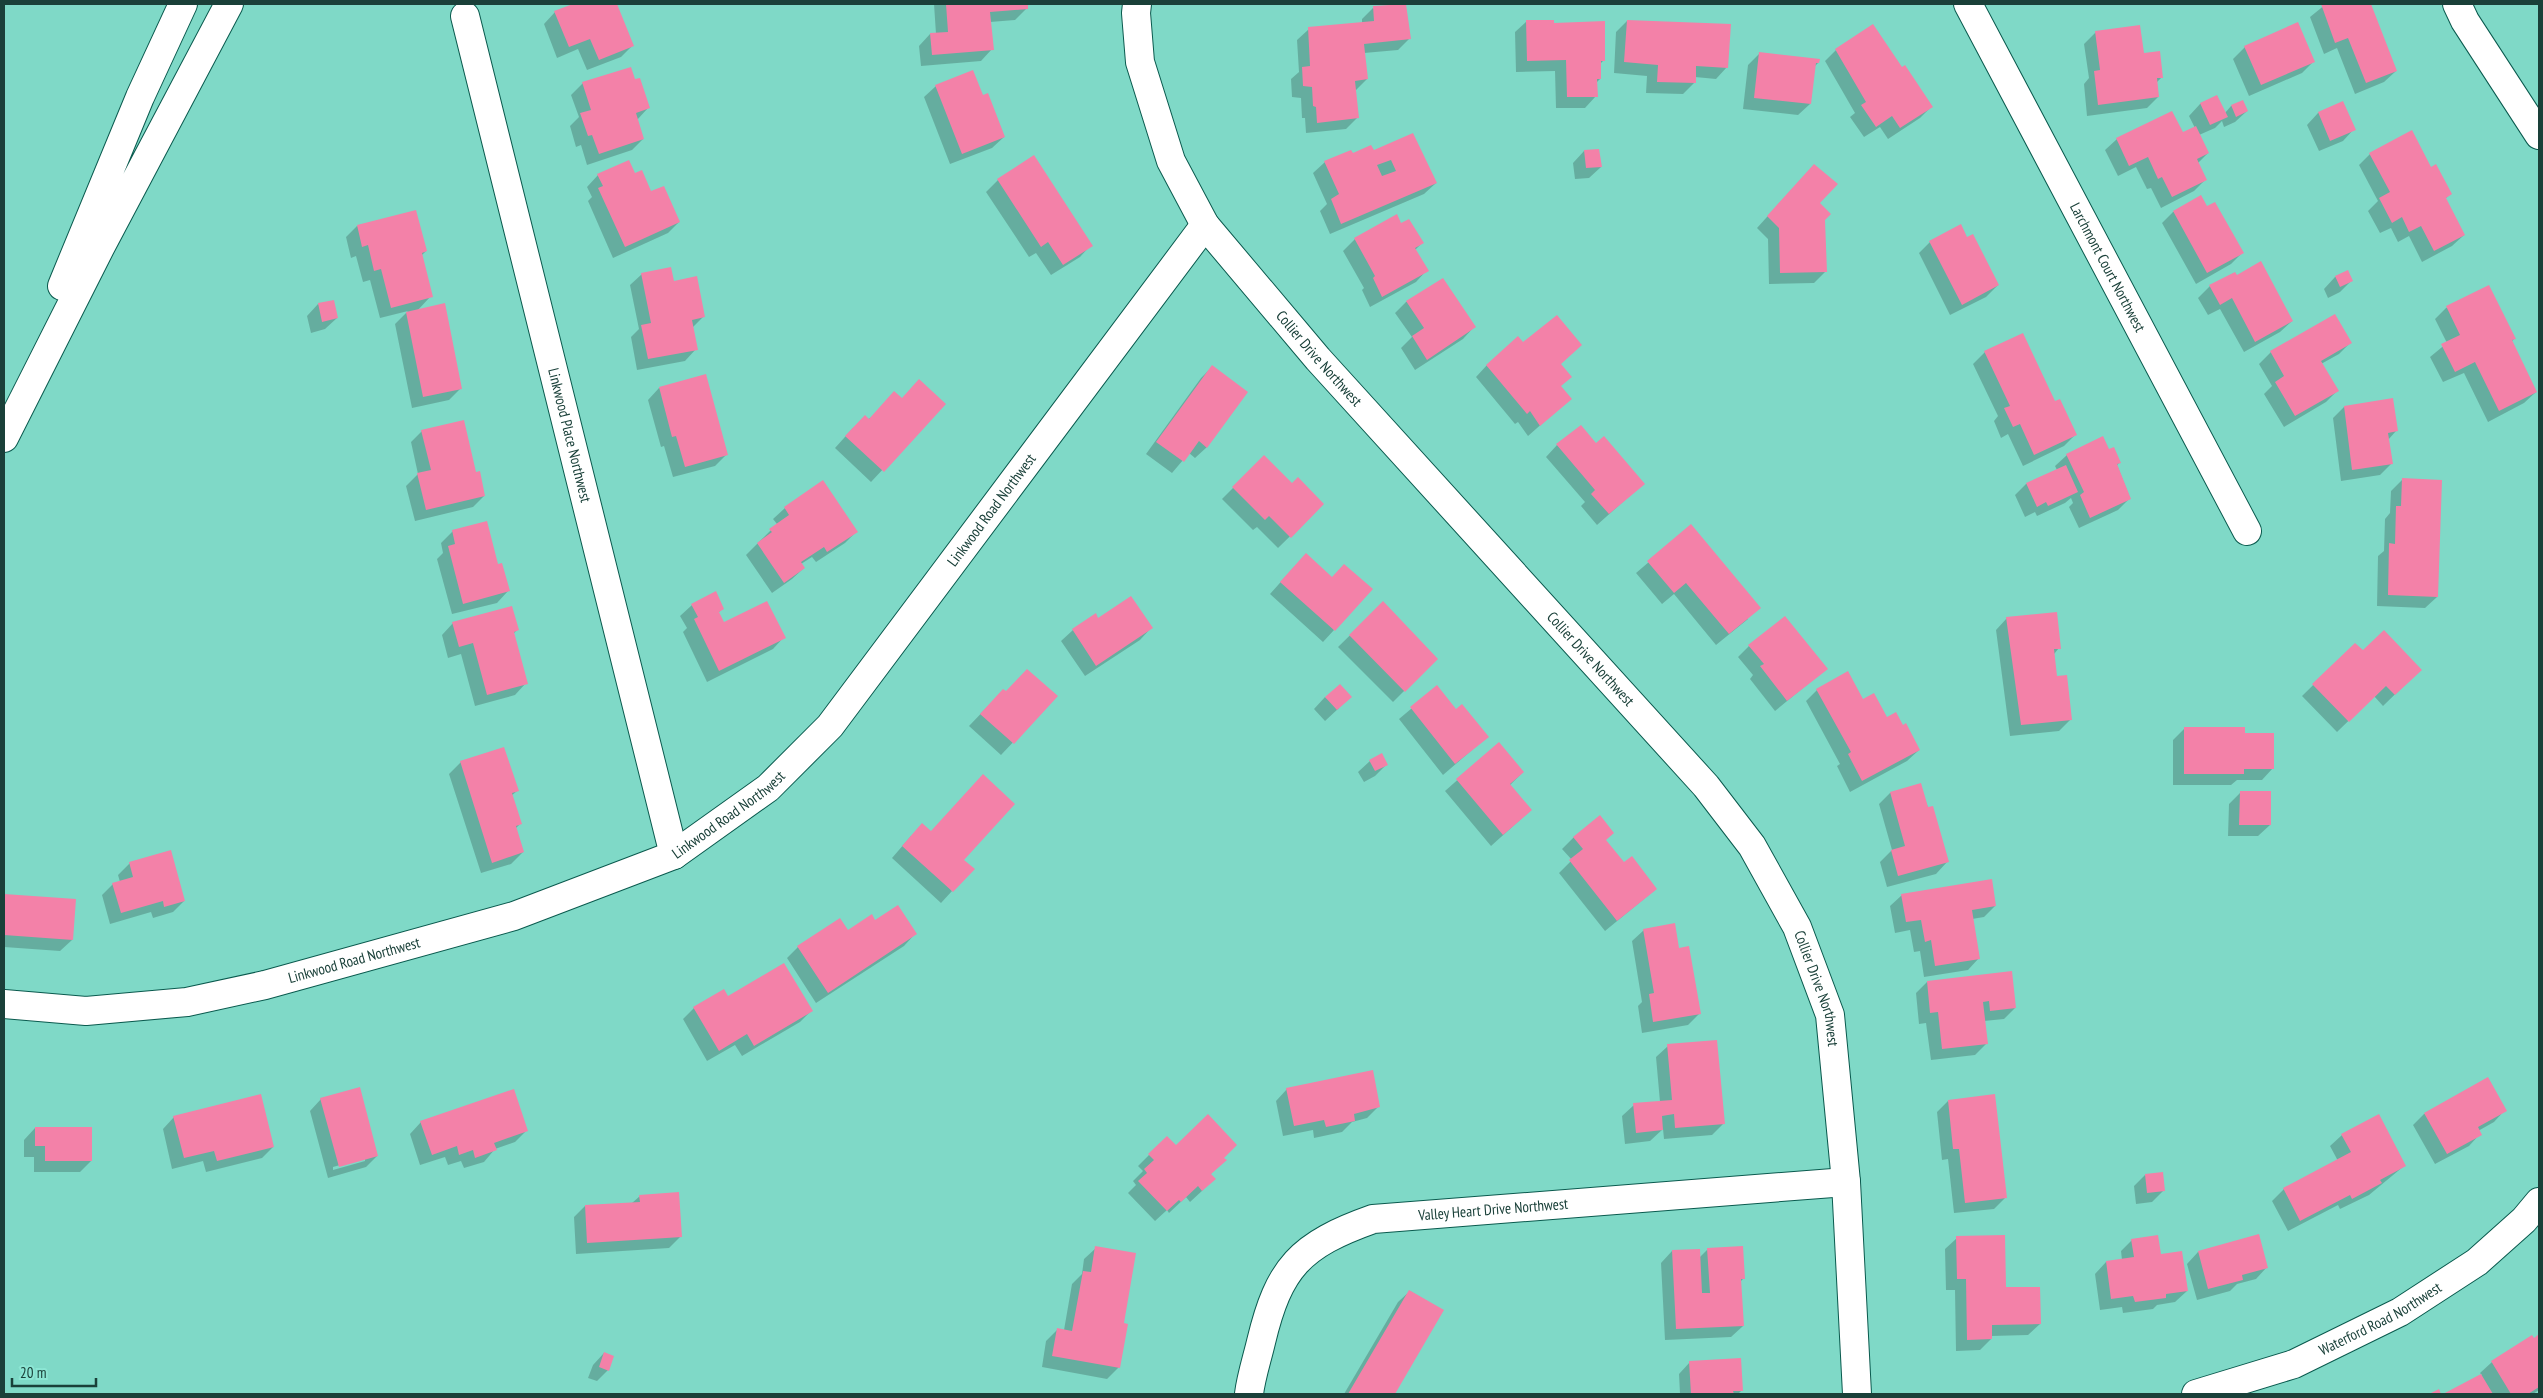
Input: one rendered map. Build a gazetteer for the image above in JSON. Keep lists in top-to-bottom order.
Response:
{
  "streets": {
    "main road": [
      "Larchmont Court Northwest",
      "Collier Drive Northwest",
      "Linkwood Place Northwest",
      "Linkwood Road Northwest",
      "Valley Heart Drive Northwest",
      "Waterford Road Northwest"
    ]
  },
  "crossings": [
    ["Collier Drive Northwest", "Linkwood Road Northwest"],
    ["Collier Drive Northwest", "Valley Heart Drive Northwest"],
    ["Linkwood Place Northwest", "Linkwood Road Northwest"]
  ],
  "scale_bar": "20 m"
}
